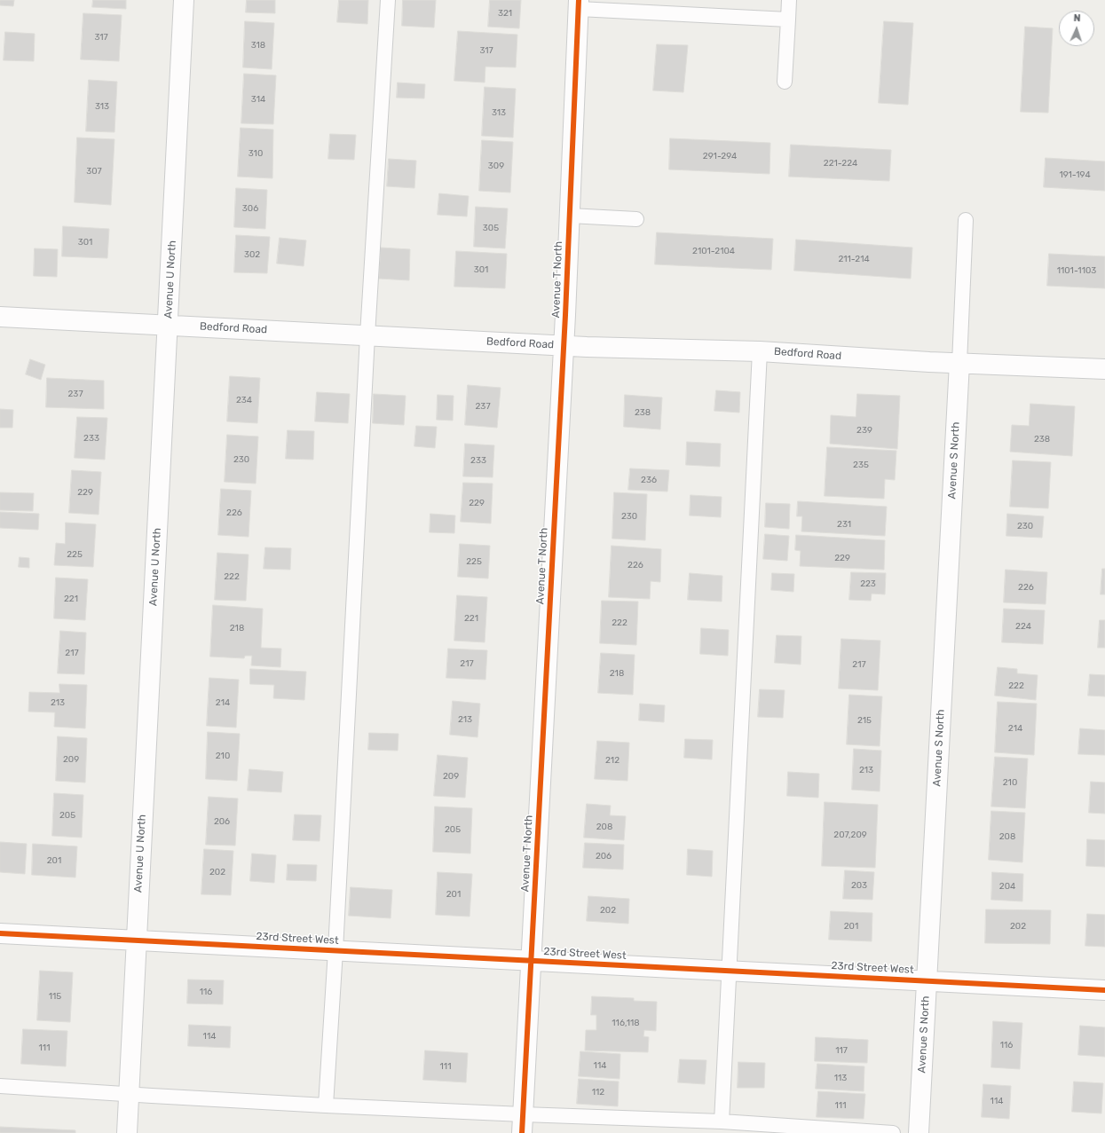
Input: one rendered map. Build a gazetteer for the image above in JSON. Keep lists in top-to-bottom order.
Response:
{
  "streets": {
    "street": [
      "Avenue U North",
      "Avenue T North",
      "Bedford Road",
      "Avenue S North",
      "23rd Street West"
    ]
  },
  "crossings": [
    ["Avenue U North", "Bedford Road"],
    ["Avenue U North", "23rd Street West"],
    ["Avenue T North", "Bedford Road"],
    ["Avenue T North", "23rd Street West"],
    ["Bedford Road", "Avenue S North"],
    ["Avenue S North", "23rd Street West"]
  ],
  "house_numbers": [
    "321",
    "317",
    "318",
    "317",
    "314",
    "313",
    "313",
    "310",
    "291-294",
    "221-224",
    "309",
    "307",
    "191-194",
    "306",
    "305",
    "301",
    "2101-2104",
    "302",
    "211-214",
    "301",
    "1101-1103",
    "237",
    "234",
    "237",
    "238",
    "239",
    "233",
    "238",
    "230",
    "233",
    "235",
    "236",
    "229",
    "229",
    "226",
    "230",
    "231",
    "230",
    "225",
    "229",
    "225",
    "226",
    "222",
    "223",
    "226",
    "221",
    "221",
    "222",
    "224",
    "218",
    "217",
    "217",
    "217",
    "218",
    "222",
    "213",
    "214",
    "213",
    "215",
    "214",
    "210",
    "209",
    "212",
    "213",
    "209",
    "210",
    "205",
    "206",
    "208",
    "205",
    "207,209",
    "208",
    "206",
    "201",
    "202",
    "203",
    "204",
    "201",
    "202",
    "201",
    "202",
    "116",
    "115",
    "116,118",
    "114",
    "116",
    "111",
    "117",
    "114",
    "111",
    "113",
    "112",
    "114",
    "111"
  ],
  "north": "top"
}
